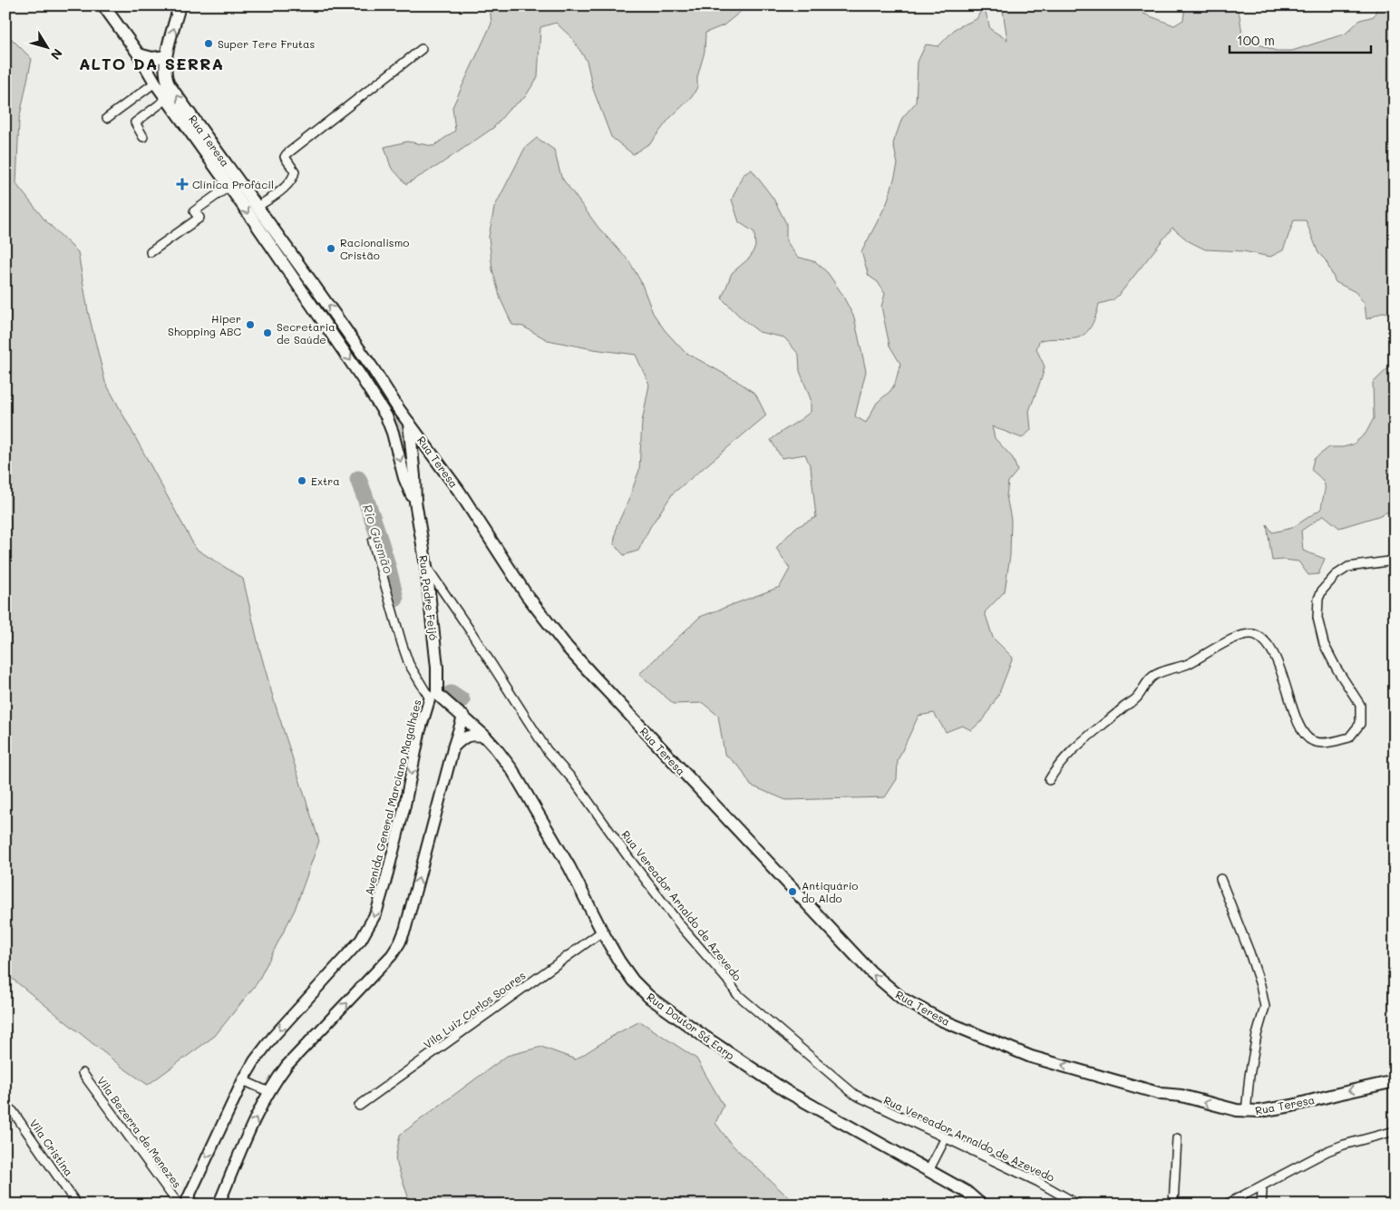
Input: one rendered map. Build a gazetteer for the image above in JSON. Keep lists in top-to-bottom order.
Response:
{
  "streets": {
    "main road": ["Rua Teresa", "Rua Padre Feijó", "Rua Doutor Sá Earp"],
    "street": [
      "Avenida General Marciano Magalhães",
      "Rua Vereador Arnaldo de Azevedo",
      "Vila Luiz Carlos Soares",
      "Vila Bezerra de Menezes",
      "Vila Cristina"
    ]
  },
  "crossings": [
    ["Rua Teresa", "Rua Padre Feijó"],
    ["Rua Padre Feijó", "Avenida General Marciano Magalhães"],
    ["Rua Padre Feijó", "Rua Vereador Arnaldo de Azevedo"],
    ["Rua Padre Feijó", "Rua Doutor Sá Earp"],
    ["Avenida General Marciano Magalhães", "Rua Doutor Sá Earp"],
    ["Vila Luiz Carlos Soares", "Rua Doutor Sá Earp"]
  ],
  "districts": ["ALTO DA SERRA"],
  "water": ["Rio Gusmão"],
  "places": {
    "other": [
      "Super Tere Frutas",
      "Racionalismo Cristão",
      "Hiper Shopping ABC",
      "Secretaria de Saúde",
      "Extra",
      "Antiquário do Aldo"
    ],
    "health": ["Clínica Profácil"]
  },
  "scale_bar": "100 m",
  "north": "bottom right"
}
